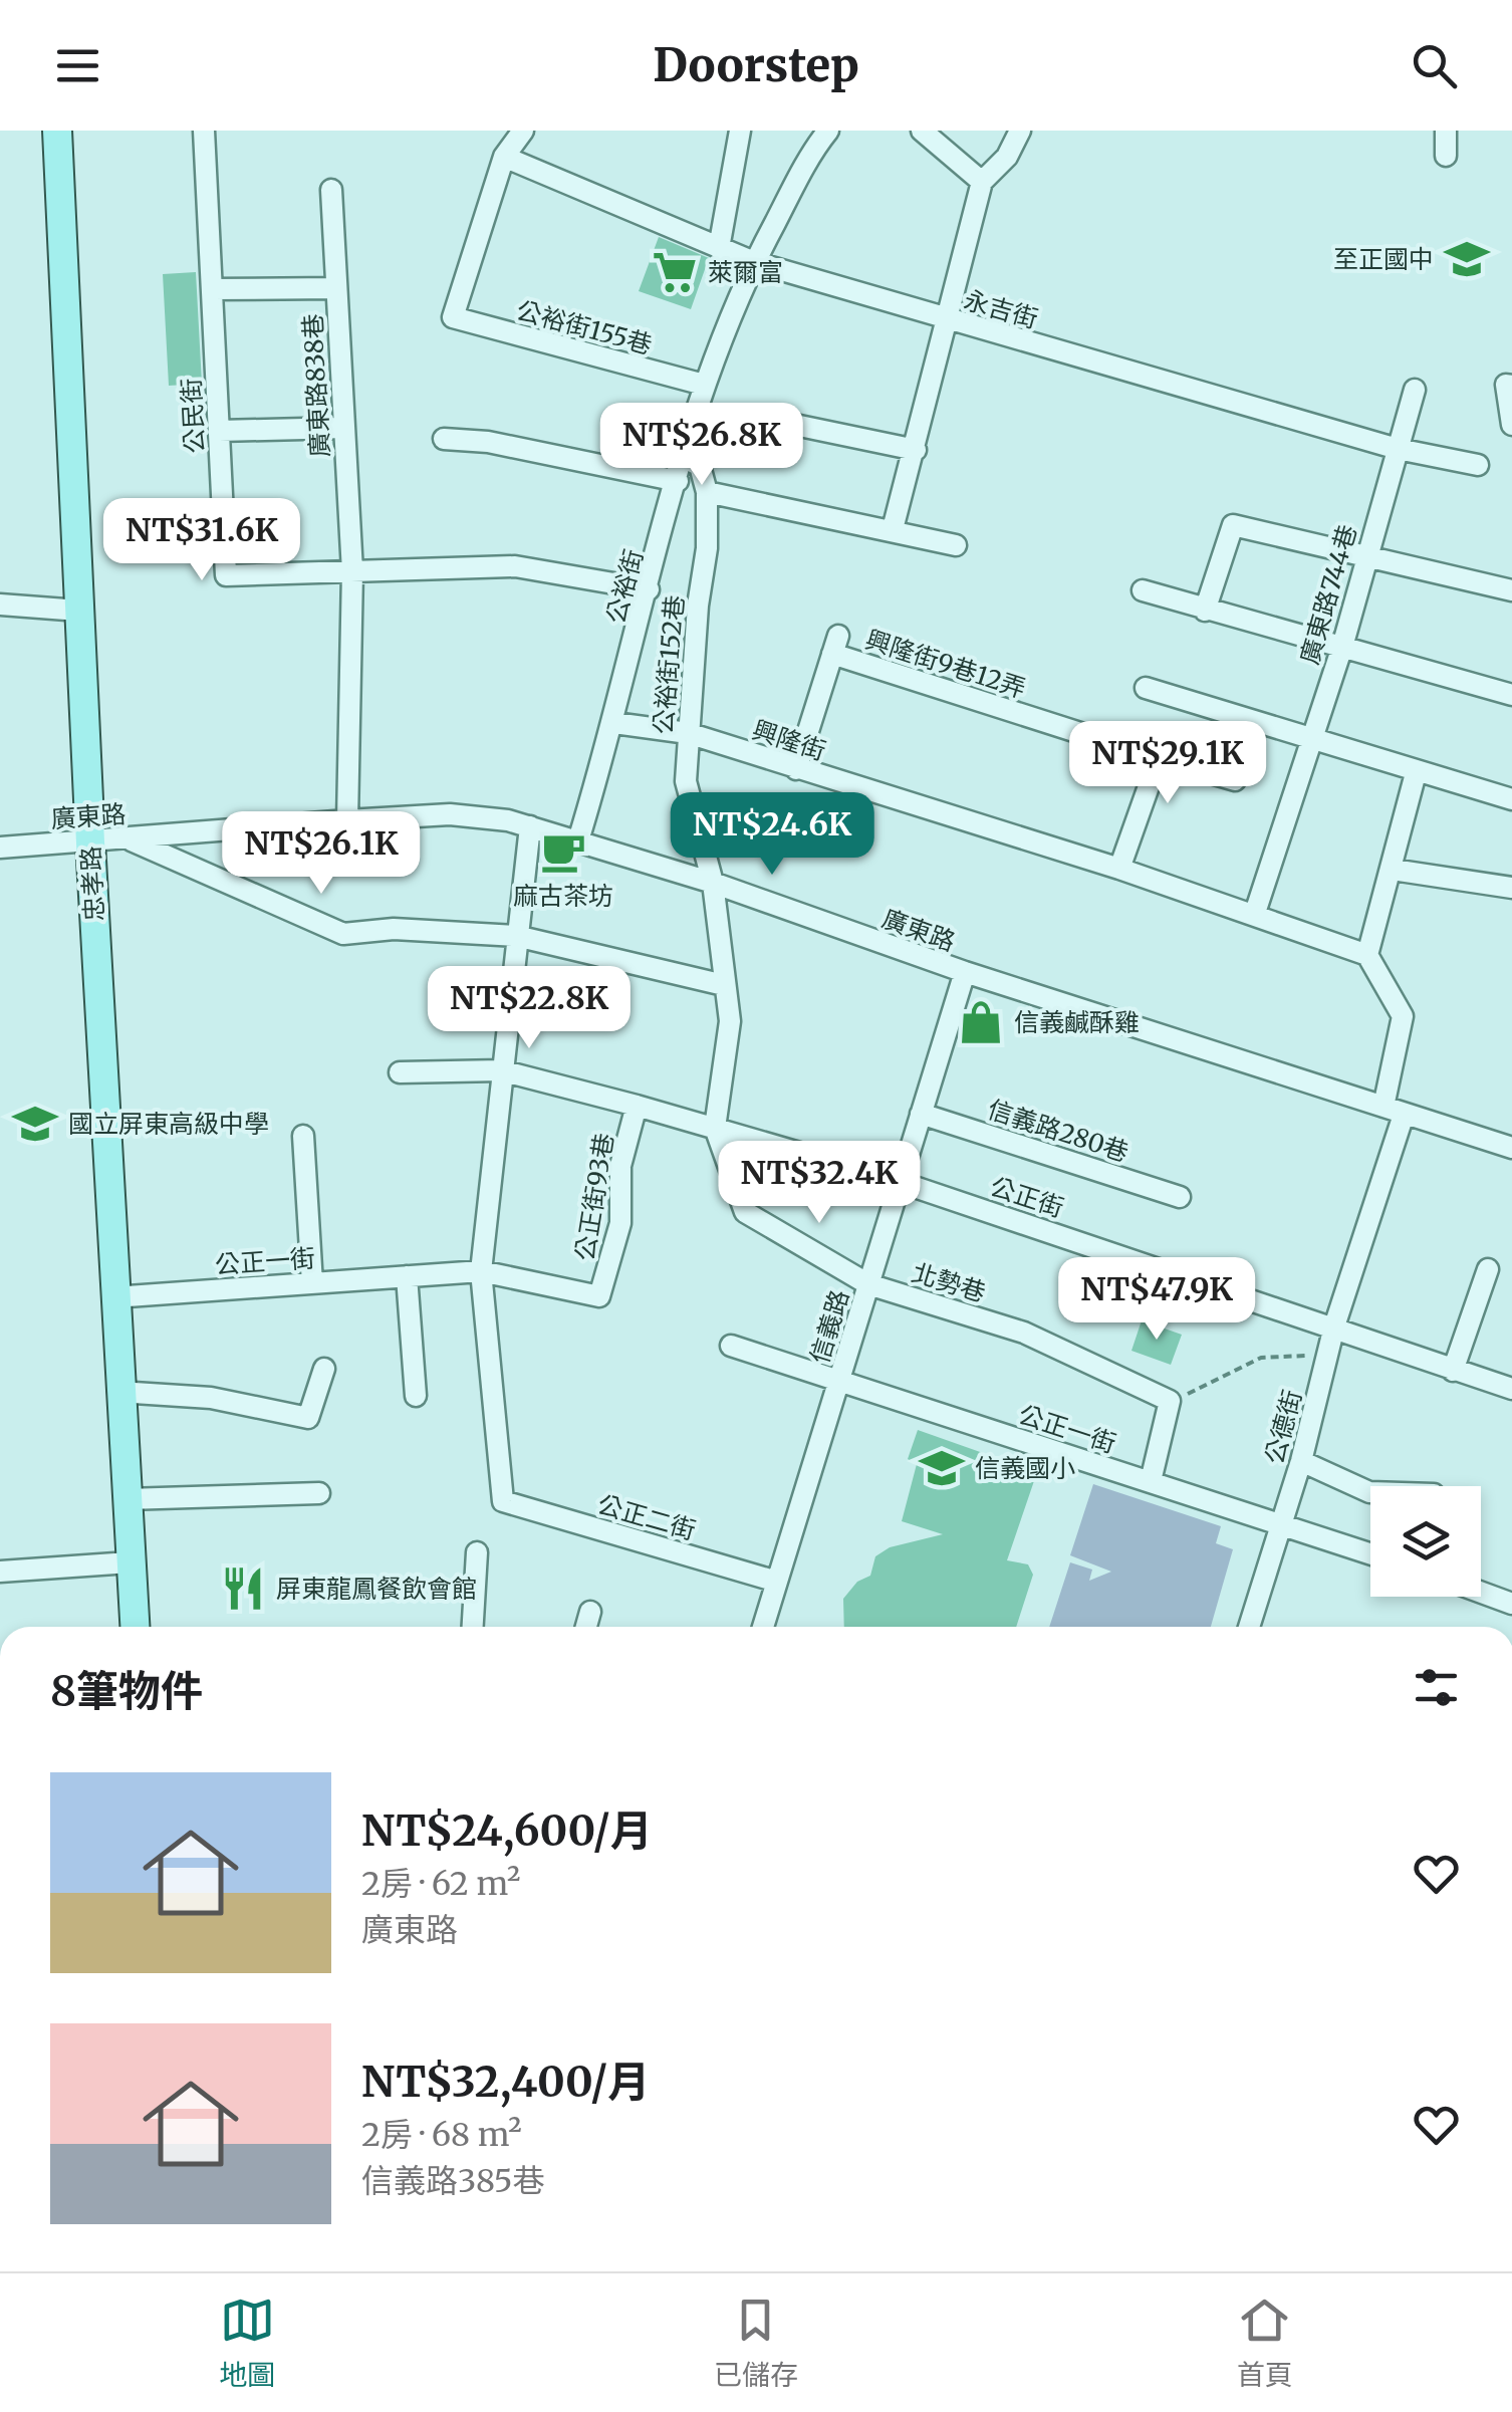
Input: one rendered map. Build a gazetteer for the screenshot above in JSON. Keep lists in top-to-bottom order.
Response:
{
  "streets": {
    "main road": ["忠孝路"],
    "street": [
      "永吉街",
      "公裕街155巷",
      "廣東路838巷",
      "公民街",
      "公裕街",
      "廣東路744巷",
      "興隆街9巷12弄",
      "公裕街152巷",
      "興隆街",
      "廣東路",
      "信義路280巷",
      "公正街93巷",
      "公正街",
      "公正一街",
      "北勢巷",
      "信義路",
      "公德街",
      "公正二街"
    ]
  },
  "crossings": [
    ["永吉街", "公裕街155巷"],
    ["永吉街", "公裕街"],
    ["永吉街", "廣東路744巷"],
    ["公裕街155巷", "公裕街"],
    ["廣東路838巷", "公民街"],
    ["廣東路838巷", "廣東路"],
    ["公民街", "公裕街"],
    ["公裕街", "興隆街"],
    ["公裕街", "廣東路"],
    ["興隆街9巷12弄", "興隆街"],
    ["公裕街152巷", "興隆街"],
    ["公裕街152巷", "廣東路"],
    ["公裕街152巷", "公正街"],
    ["公裕街152巷", "北勢巷"],
    ["廣東路", "忠孝路"],
    ["廣東路", "信義路"],
    ["廣東路", "公德街"],
    ["忠孝路", "公正一街"],
    ["信義路280巷", "信義路"],
    ["公正街93巷", "公正街"],
    ["公正街93巷", "公正一街"],
    ["公正街", "北勢巷"],
    ["公正街", "信義路"],
    ["公正街", "公德街"],
    ["公正一街", "信義路"],
    ["公正一街", "公德街"],
    ["公正一街", "公正二街"],
    ["北勢巷", "信義路"],
    ["信義路", "公正二街"]
  ],
  "places": {
    "school or university": ["至正國中", "國立屏東高級中學", "信義國小"],
    "supermarket": ["萊爾富"],
    "cafe": ["麻古茶坊"],
    "shop": ["信義鹹酥雞"],
    "restaurant": ["屏東龍鳳餐飲會館"]
  },
  "page": {
    "header": "Doorstep",
    "price": [
      "NT$26.8K",
      "NT$31.6K",
      "NT$29.1K",
      "NT$24.6K",
      "NT$26.1K",
      "NT$22.8K",
      "NT$32.4K",
      "NT$47.9K"
    ],
    "heading": "8筆物件",
    "list": [
      {
        "name": "NT$24,600/月",
        "note": "2房 · 62 m² · 廣東路"
      },
      {
        "name": "NT$32,400/月",
        "note": "2房 · 68 m² · 信義路385巷"
      }
    ],
    "tabs": ["地圖", "已儲存", "首頁"]
  }
}
